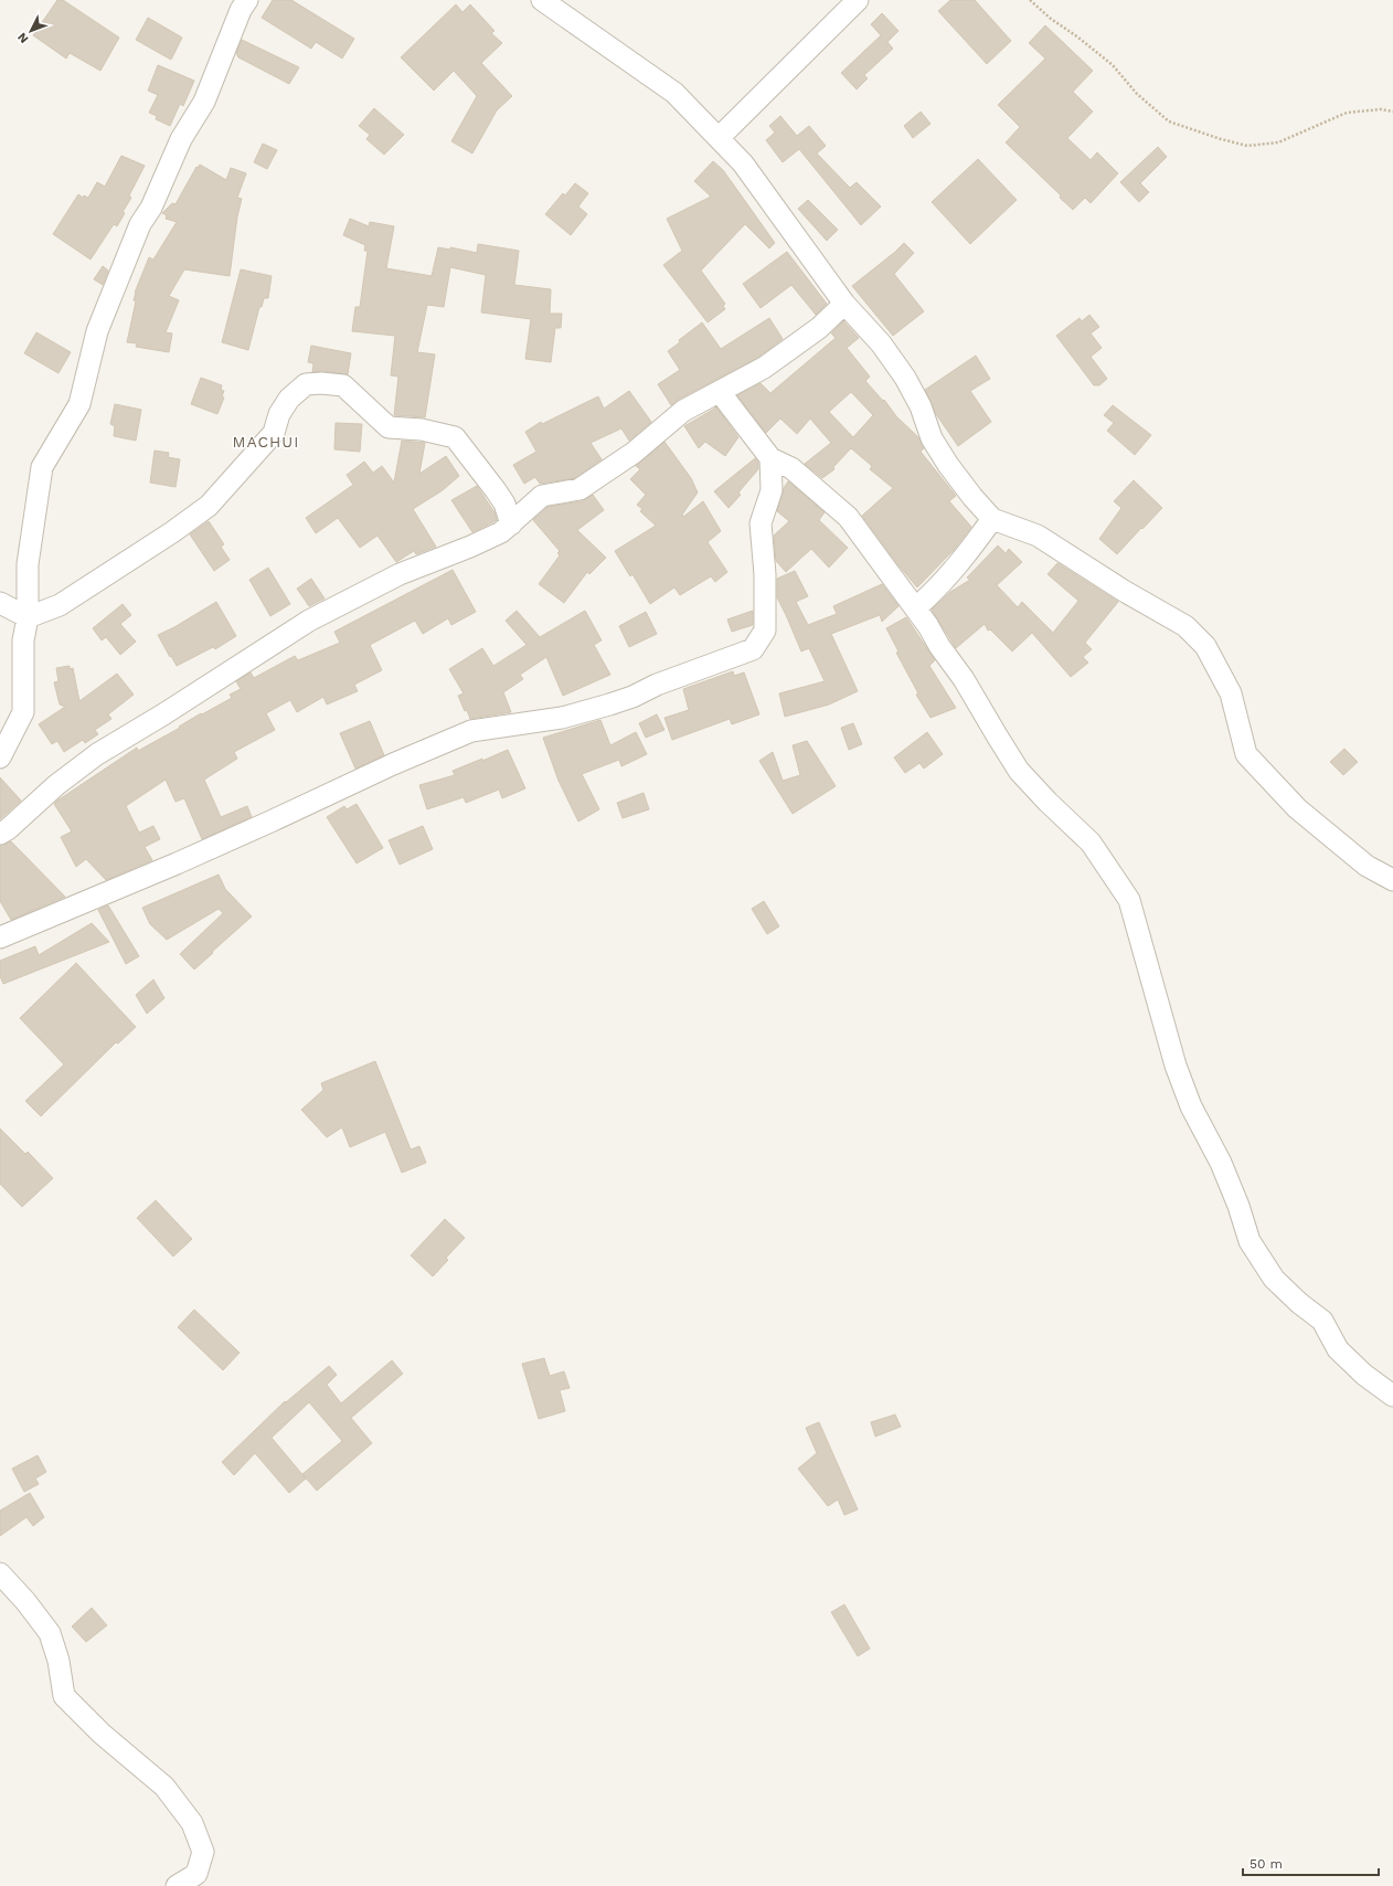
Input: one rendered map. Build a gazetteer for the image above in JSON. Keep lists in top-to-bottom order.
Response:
{
  "districts": ["MACHUI"],
  "scale_bar": "50 m",
  "north": "bottom left"
}
